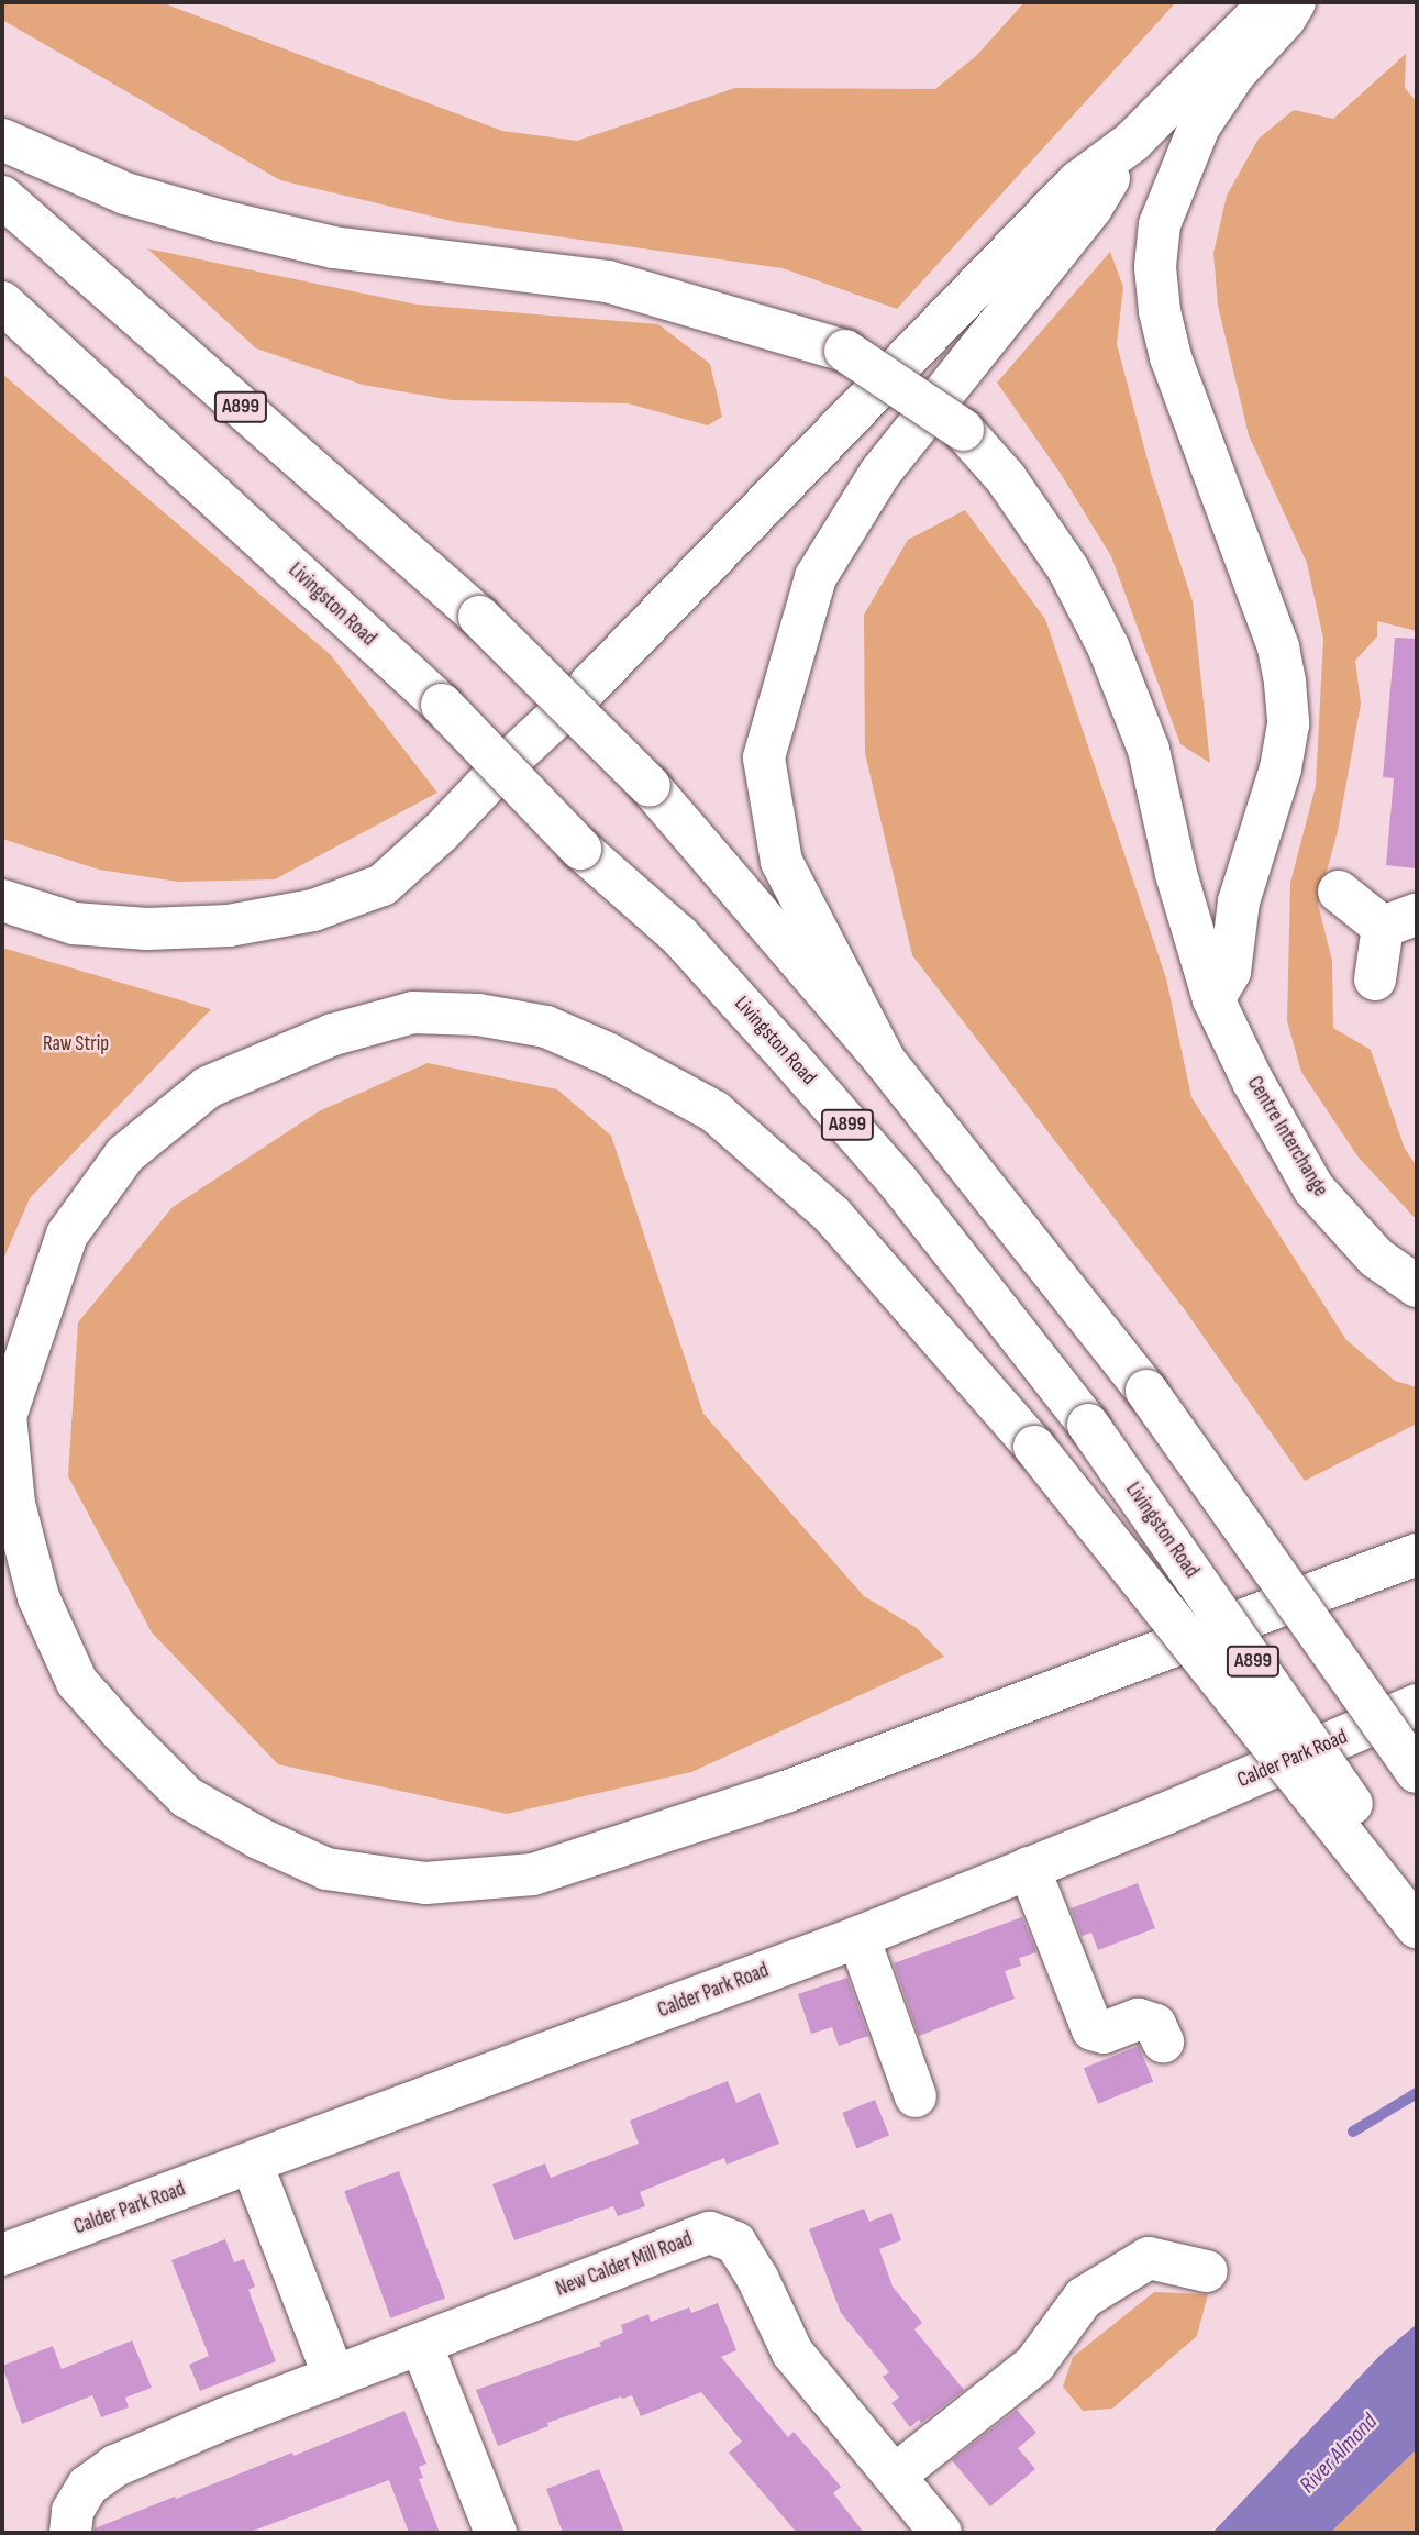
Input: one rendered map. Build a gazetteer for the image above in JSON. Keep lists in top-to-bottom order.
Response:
{
  "streets": {
    "main road": [
      "A899",
      "Livingston Road",
      "Centre Interchange",
      "Calder Park Road",
      "New Calder Mill Road"
    ]
  },
  "water": ["River Almond"],
  "parks": ["Raw Strip"]
}
